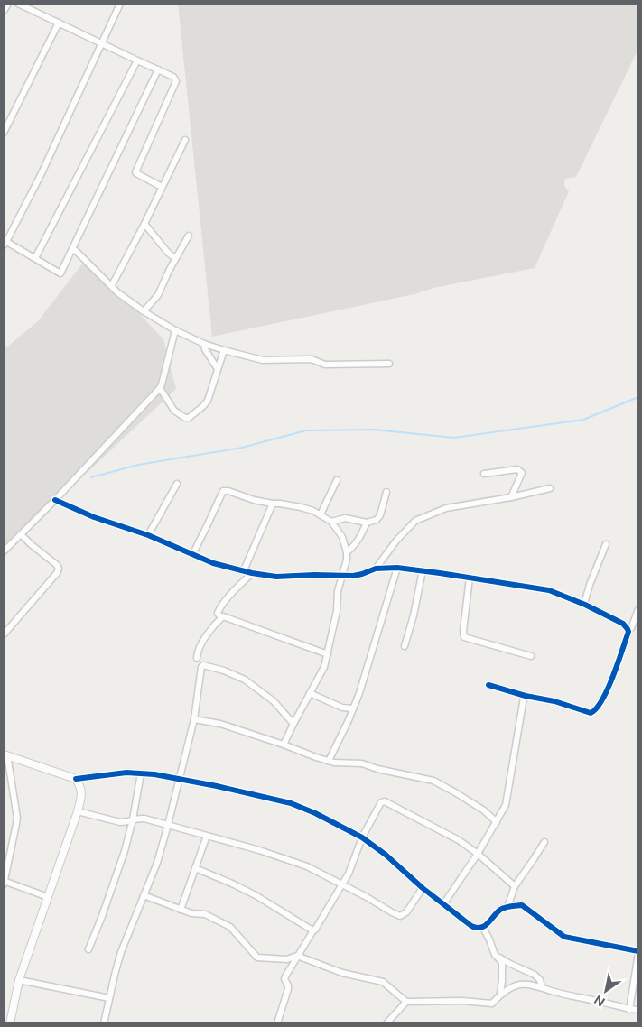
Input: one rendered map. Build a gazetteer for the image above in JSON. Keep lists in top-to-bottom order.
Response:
{
  "north": "bottom left"
}
